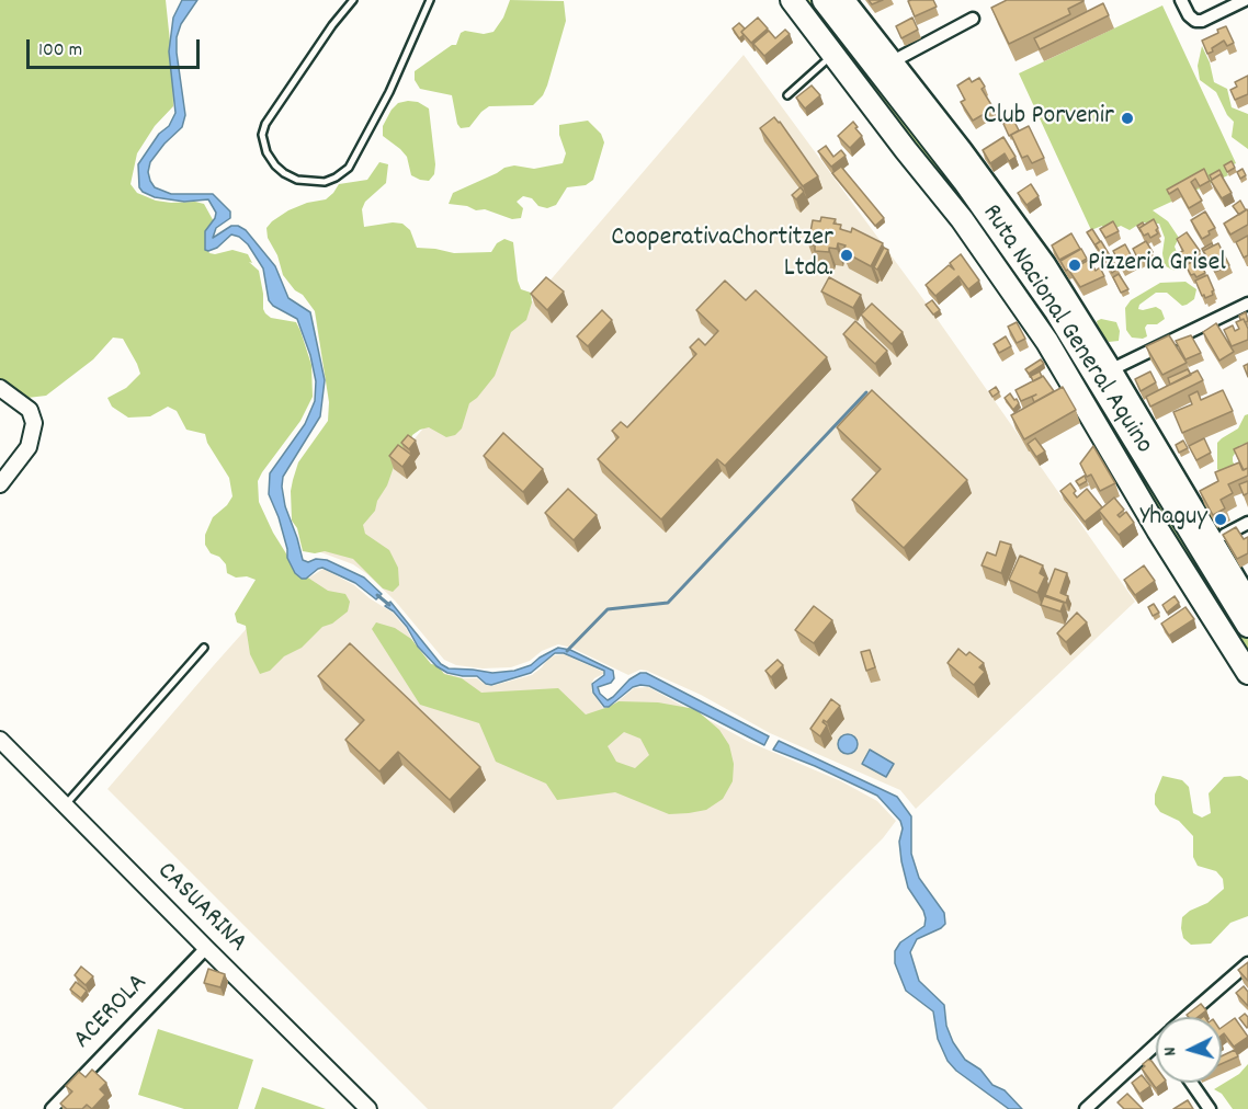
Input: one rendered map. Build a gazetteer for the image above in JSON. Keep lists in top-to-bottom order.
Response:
{
  "streets": {
    "highway": ["Ruta Nacional General Aquino"],
    "street": ["CASUARINA", "ACEROLA"]
  },
  "crossings": [
    ["CASUARINA", "ACEROLA"]
  ],
  "places": [
    "Club Porvenir",
    "CooperativaChortitzer Ltda.",
    "Pizzeria Grisel",
    "Yhaguy"
  ],
  "scale_bar": "100 m",
  "north": "left"
}
